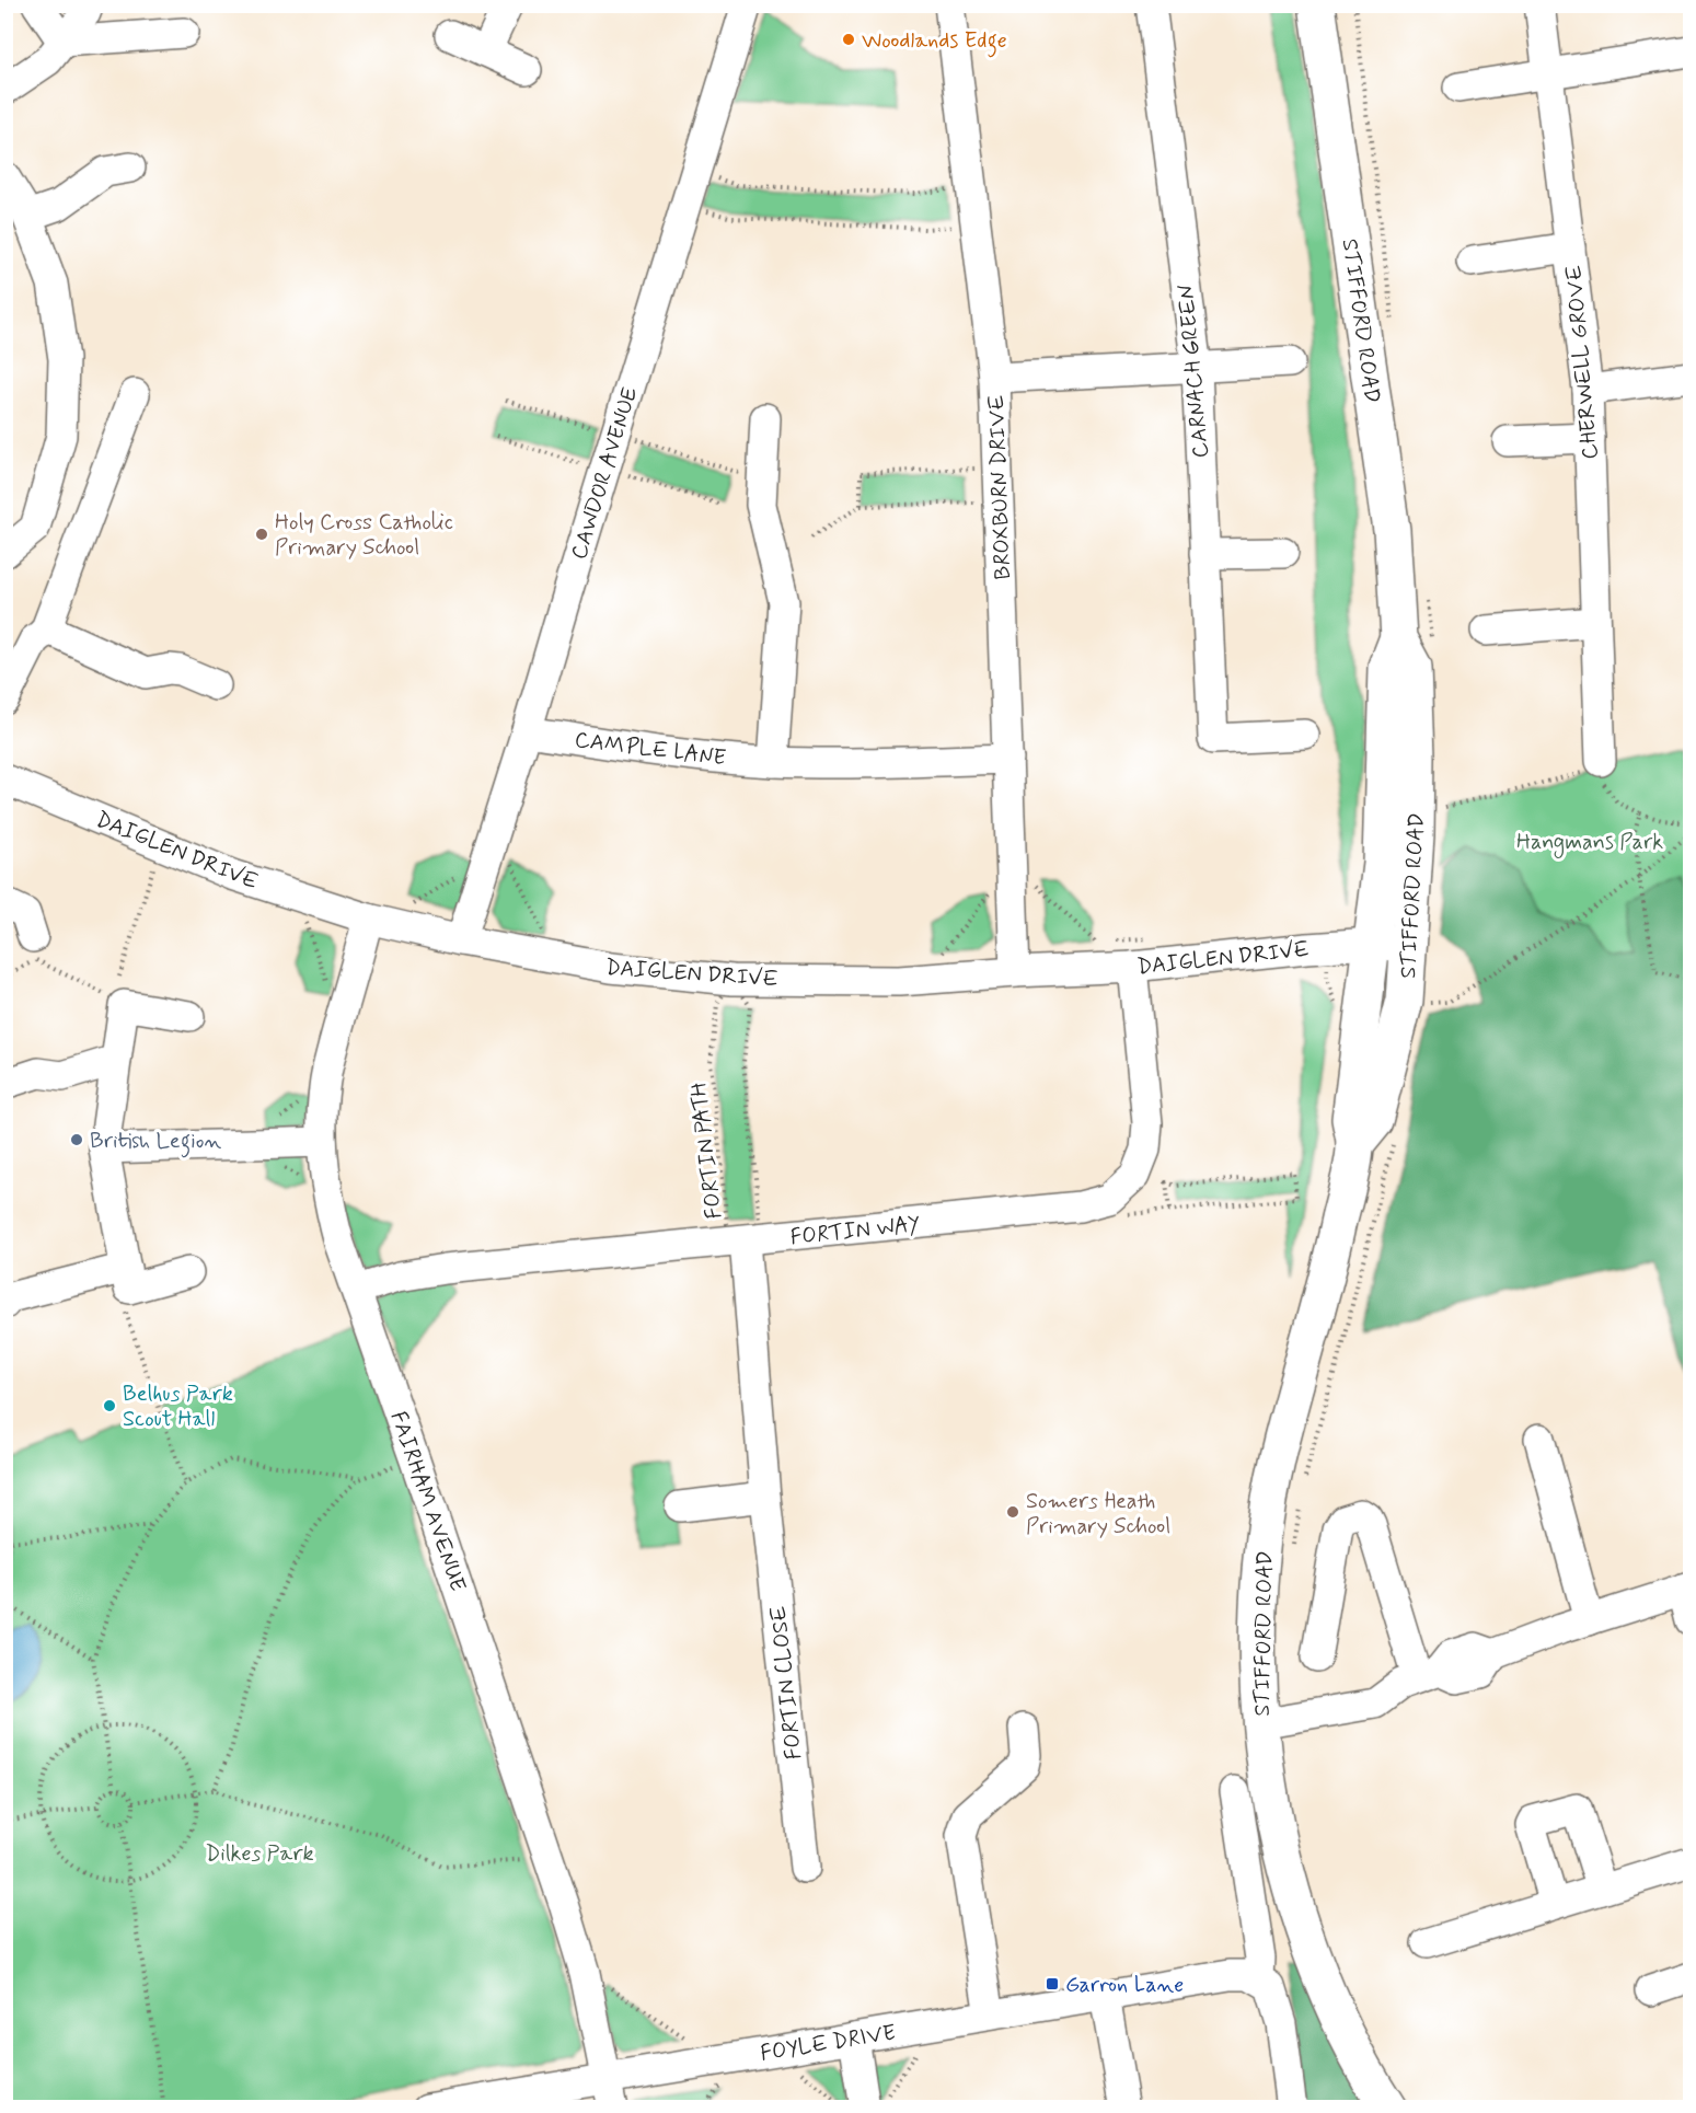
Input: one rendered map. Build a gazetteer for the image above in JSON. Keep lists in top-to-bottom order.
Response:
{
  "streets": {
    "main road": ["STIFFORD ROAD"],
    "street": [
      "CHERWELL GROVE",
      "CARNACH GREEN",
      "CAWDOR AVENUE",
      "BROXBURN DRIVE",
      "CAMPLE LANE",
      "DAIGLEN DRIVE",
      "FORTIN WAY",
      "FAIRHAM AVENUE",
      "FORTIN CLOSE",
      "FOYLE DRIVE"
    ],
    "path": ["FORTIN PATH"]
  },
  "crossings": [
    ["STIFFORD ROAD", "DAIGLEN DRIVE"],
    ["CAWDOR AVENUE", "CAMPLE LANE"],
    ["CAWDOR AVENUE", "DAIGLEN DRIVE"],
    ["BROXBURN DRIVE", "CAMPLE LANE"],
    ["BROXBURN DRIVE", "DAIGLEN DRIVE"],
    ["DAIGLEN DRIVE", "FORTIN PATH"],
    ["DAIGLEN DRIVE", "FORTIN WAY"],
    ["DAIGLEN DRIVE", "FAIRHAM AVENUE"],
    ["FORTIN PATH", "FORTIN WAY"],
    ["FORTIN PATH", "FORTIN CLOSE"],
    ["FORTIN WAY", "FAIRHAM AVENUE"],
    ["FORTIN WAY", "FORTIN CLOSE"],
    ["FAIRHAM AVENUE", "FOYLE DRIVE"]
  ],
  "parks": ["Hangmans Park", "Dilkes Park"],
  "places": {
    "other": [
      "Woodlands Edge",
      "Holy Cross Catholic Primary School",
      "British Legion",
      "Belhus Park Scout Hall",
      "Somers Heath Primary School"
    ],
    "transit": ["Garron Lane"]
  }
}
